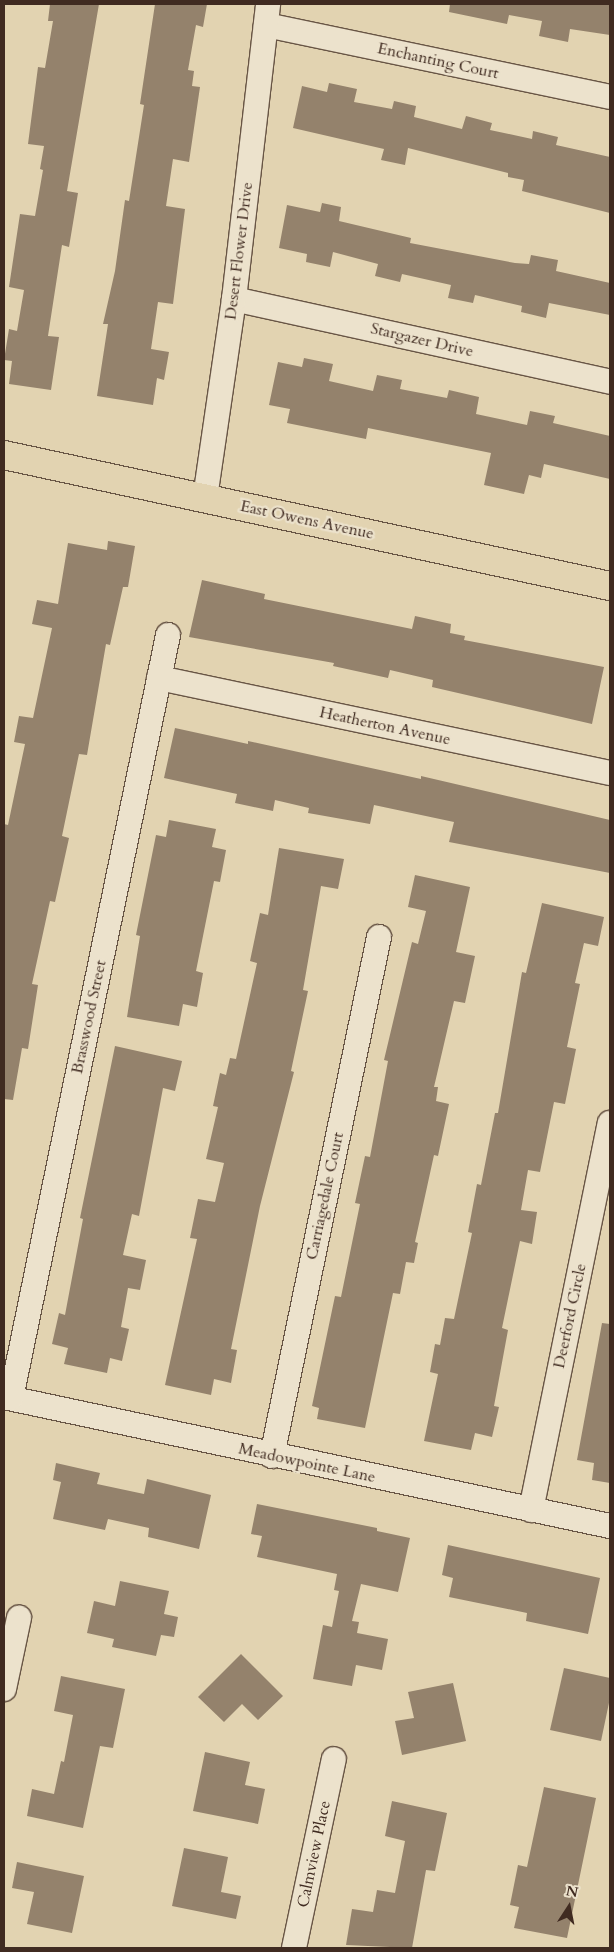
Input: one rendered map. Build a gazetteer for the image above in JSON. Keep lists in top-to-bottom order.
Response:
{
  "streets": {
    "main road": ["East Owens Avenue"],
    "street": [
      "Enchanting Court",
      "Desert Flower Drive",
      "Stargazer Drive",
      "Heatherton Avenue",
      "Brasswood Street",
      "Carriagedale Court",
      "Deerford Circle",
      "Meadowpointe Lane",
      "Calmview Place"
    ]
  },
  "crossings": [
    ["Enchanting Court", "Desert Flower Drive"],
    ["Desert Flower Drive", "Stargazer Drive"],
    ["Desert Flower Drive", "East Owens Avenue"],
    ["Heatherton Avenue", "Brasswood Street"],
    ["Brasswood Street", "Meadowpointe Lane"],
    ["Carriagedale Court", "Meadowpointe Lane"],
    ["Deerford Circle", "Meadowpointe Lane"]
  ],
  "north": "top"
}
